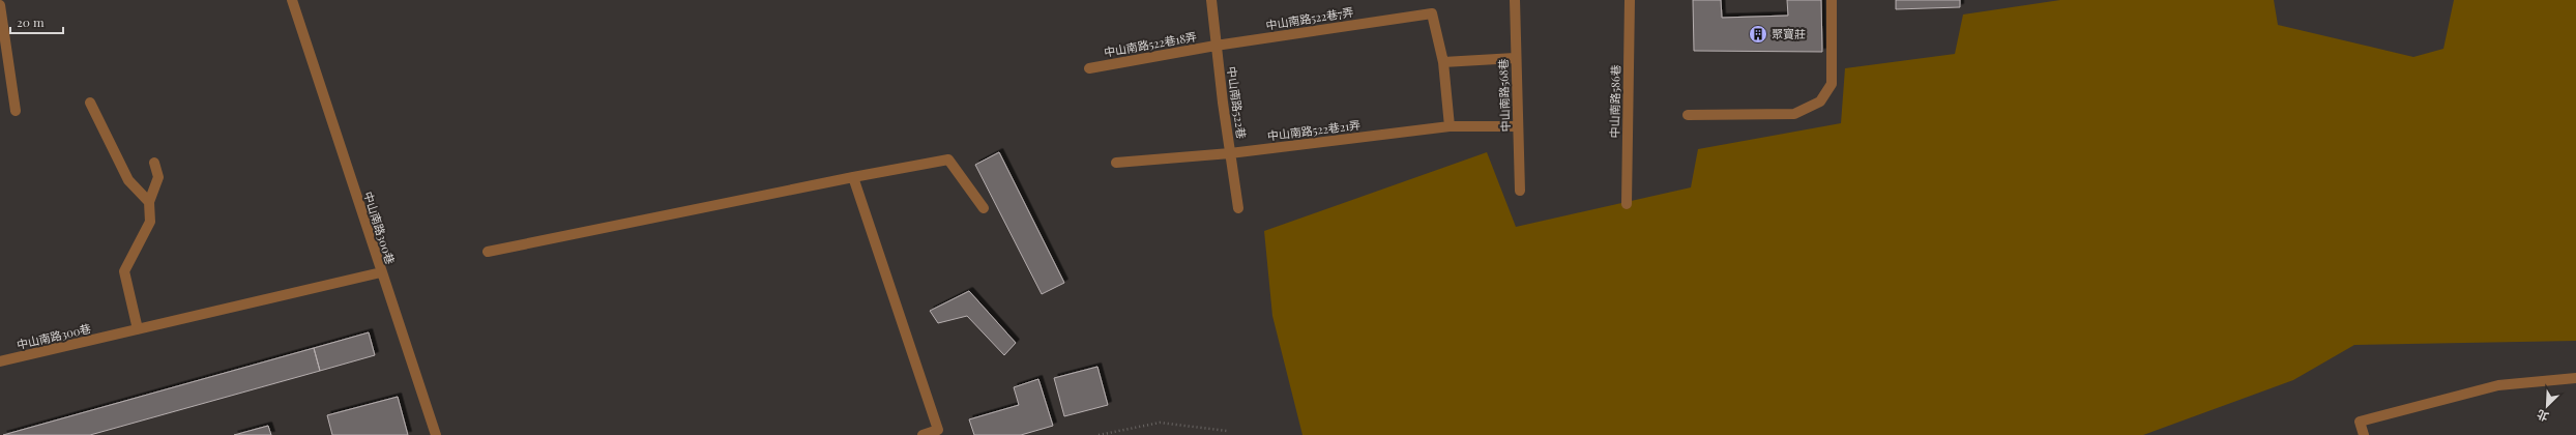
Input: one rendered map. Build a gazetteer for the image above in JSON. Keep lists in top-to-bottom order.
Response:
{
  "streets": {
    "street": [
      "中山南路522巷7弄",
      "中山南路522巷18弄",
      "中山南路568巷",
      "中山南路586巷",
      "中山南路522巷",
      "中山南路522巷21弄",
      "中山南路300巷"
    ]
  },
  "crossings": [
    ["中山南路522巷7弄", "中山南路522巷18弄"],
    ["中山南路522巷7弄", "中山南路522巷"],
    ["中山南路522巷18弄", "中山南路522巷"],
    ["中山南路568巷", "中山南路522巷21弄"],
    ["中山南路522巷", "中山南路522巷21弄"]
  ],
  "places": {
    "building": ["聚寶莊"]
  },
  "scale_bar": "20 m",
  "north": "bottom left"
}
